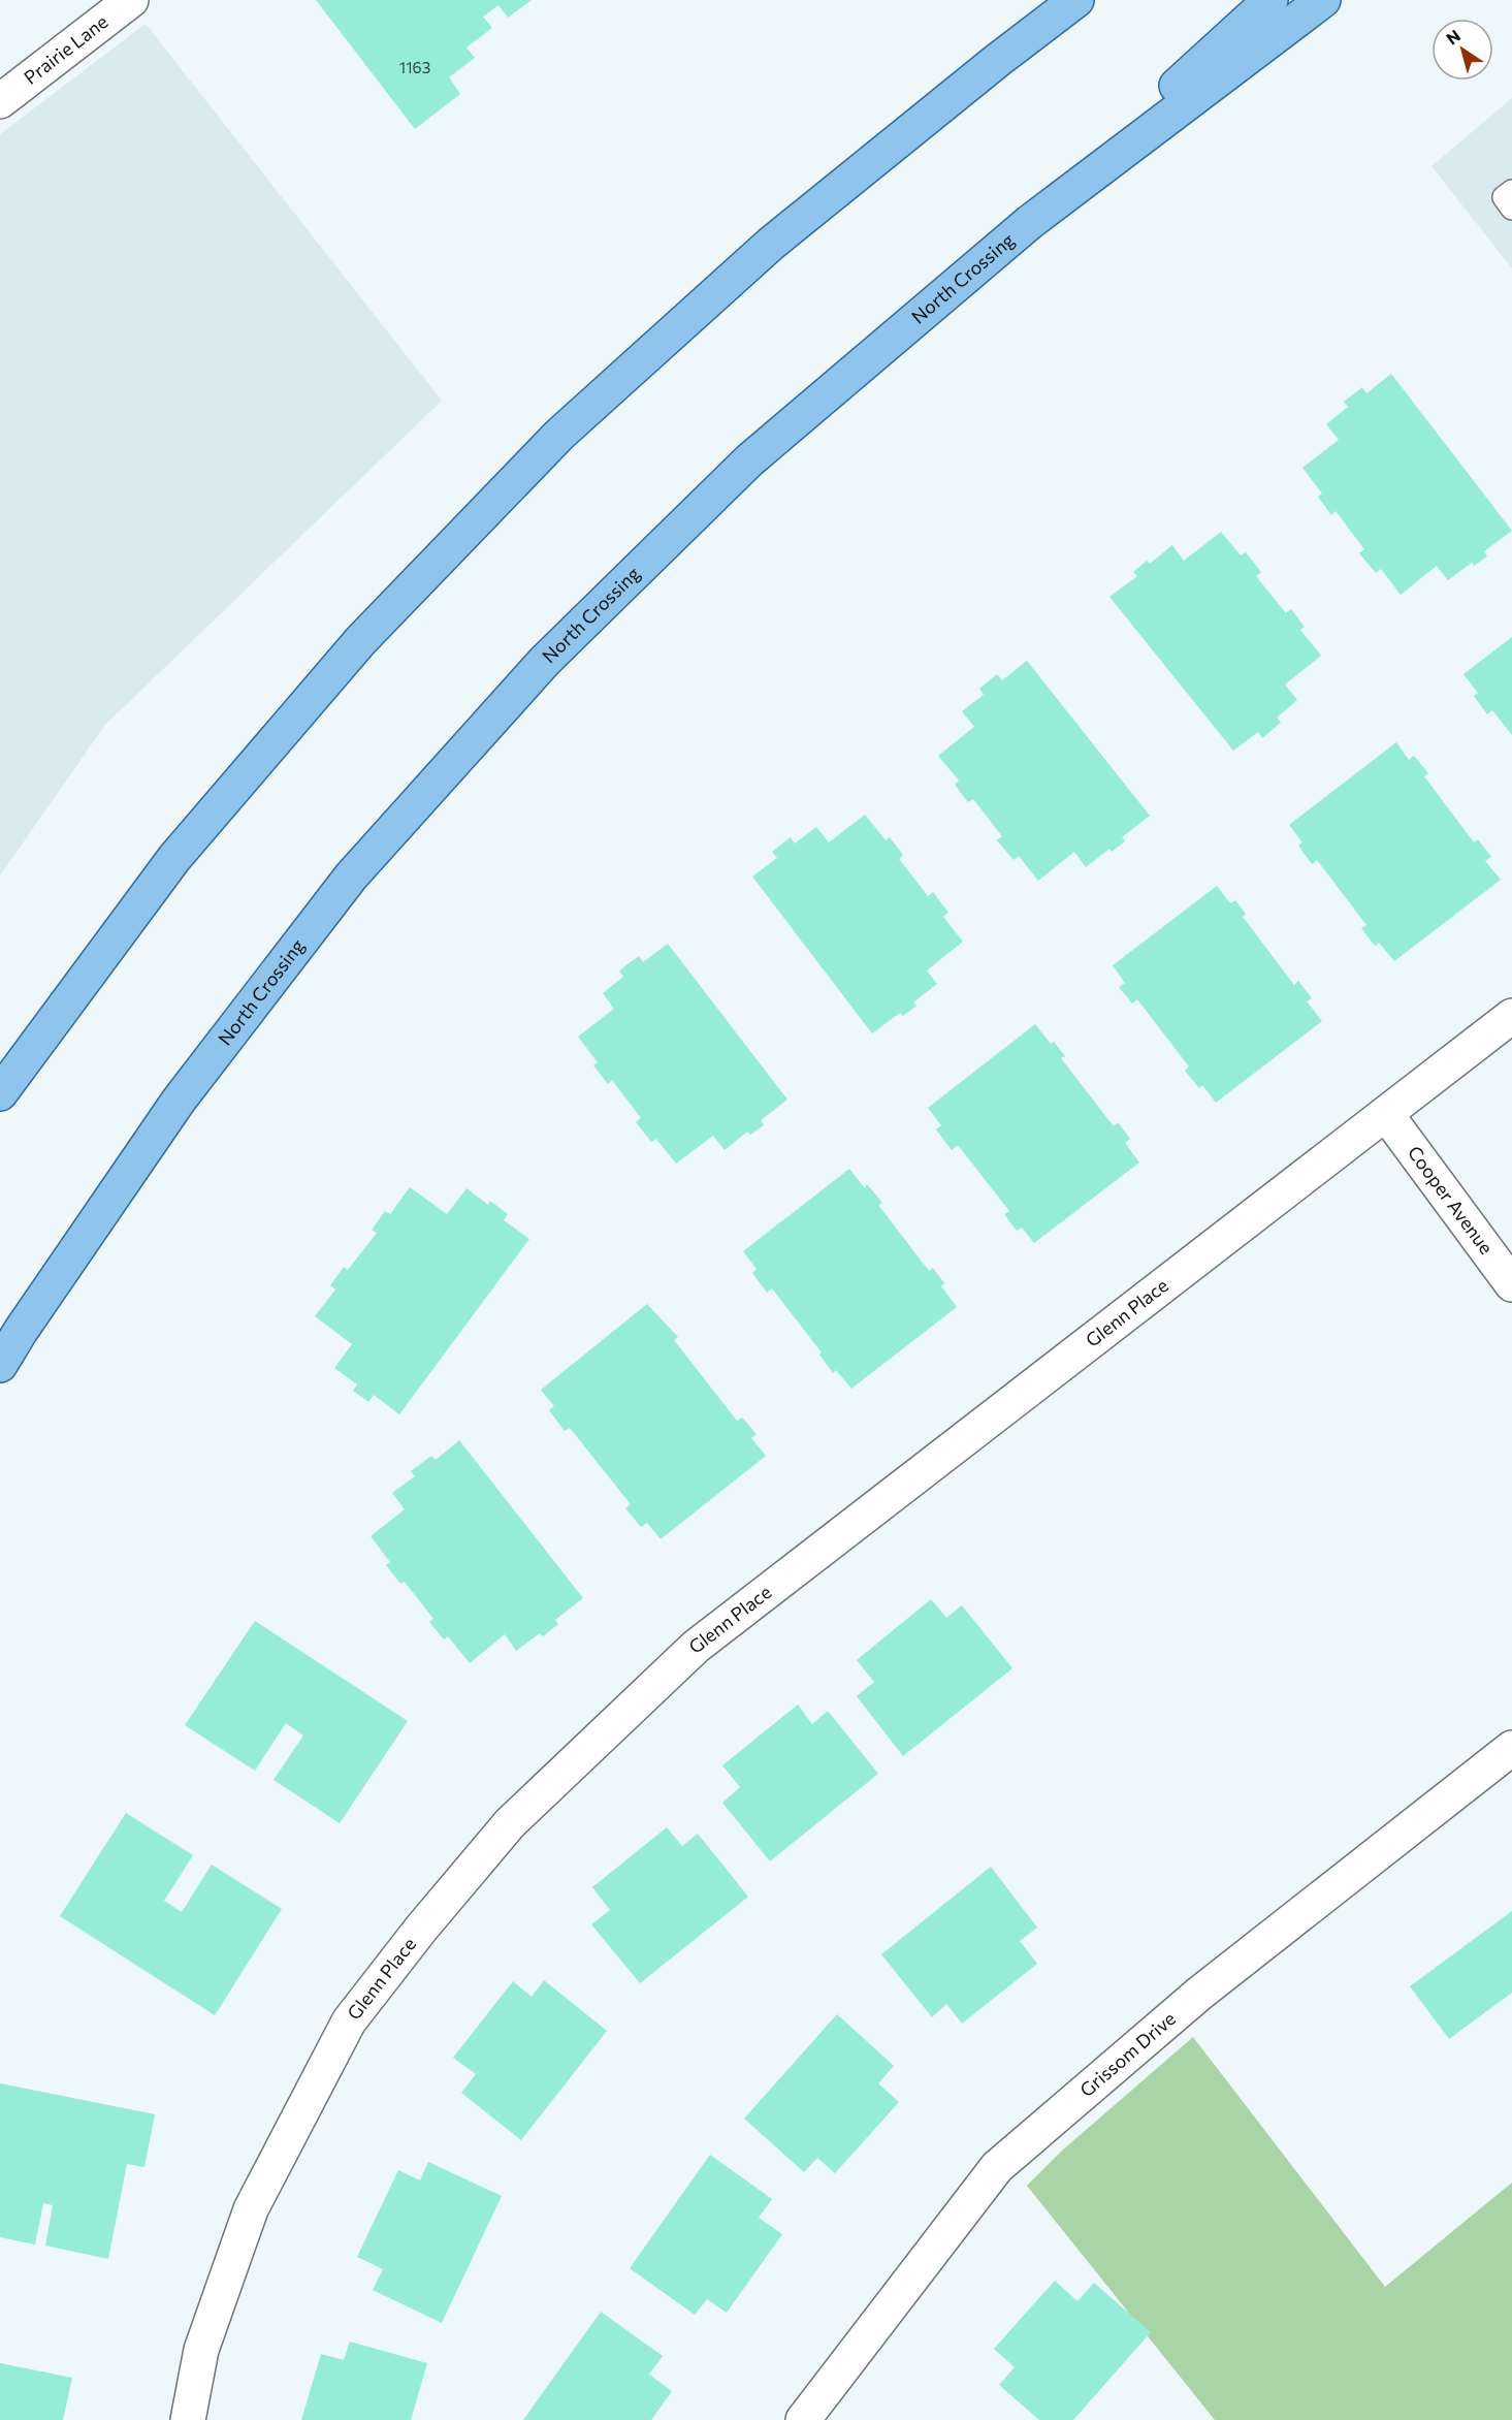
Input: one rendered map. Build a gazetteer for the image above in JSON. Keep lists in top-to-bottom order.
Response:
{
  "streets": {
    "main road": ["North Crossing"],
    "street": [
      "Prairie Lane",
      "Cooper Avenue",
      "Glenn Place",
      "Grissom Drive"
    ]
  },
  "crossings": [
    ["Cooper Avenue", "Glenn Place"]
  ],
  "house_numbers": ["1163"],
  "north": "top left"
}
